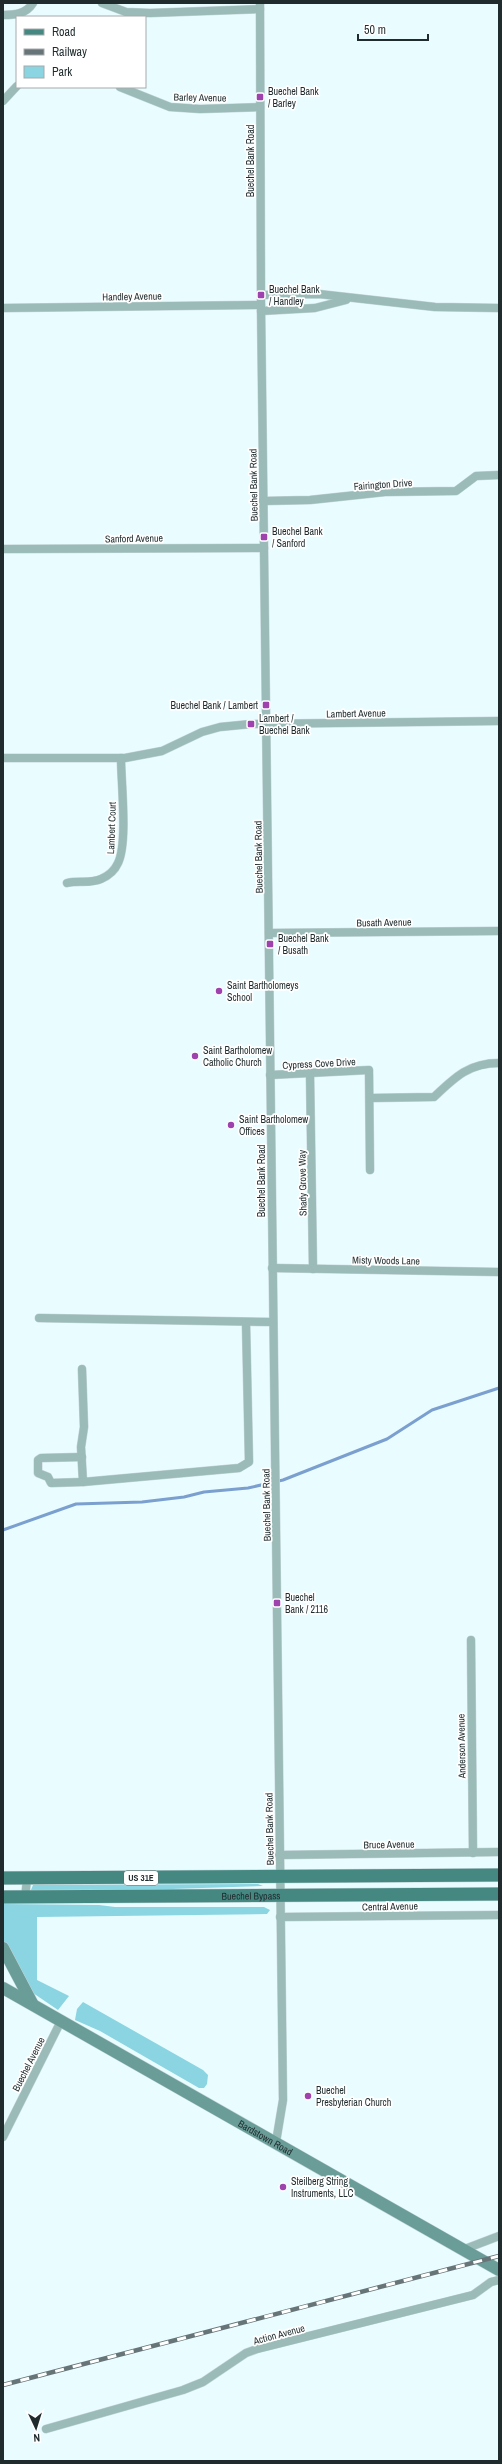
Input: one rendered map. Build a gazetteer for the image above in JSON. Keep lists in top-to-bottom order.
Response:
{
  "streets": {
    "main road": ["US 31E", "Buechel Bypass", "Bardstown Road"],
    "street": [
      "Barley Avenue",
      "Buechel Bank Road",
      "Handley Avenue",
      "Fairington Drive",
      "Sanford Avenue",
      "Lambert Avenue",
      "Lambert Court",
      "Busath Avenue",
      "Cypress Cove Drive",
      "Shady Grove Way",
      "Misty Woods Lane",
      "Anderson Avenue",
      "Bruce Avenue",
      "Central Avenue",
      "Buechel Avenue",
      "Action Avenue"
    ]
  },
  "crossings": [
    ["Barley Avenue", "Buechel Bank Road"],
    ["Buechel Bank Road", "Handley Avenue"],
    ["Buechel Bank Road", "Fairington Drive"],
    ["Buechel Bank Road", "Sanford Avenue"],
    ["Buechel Bank Road", "Lambert Avenue"],
    ["Buechel Bank Road", "Busath Avenue"],
    ["Buechel Bank Road", "Cypress Cove Drive"],
    ["Buechel Bank Road", "Misty Woods Lane"],
    ["Buechel Bank Road", "Bruce Avenue"],
    ["Buechel Bank Road", "Buechel Bypass"],
    ["Buechel Bank Road", "Central Avenue"],
    ["Buechel Bank Road", "Bardstown Road"],
    ["Lambert Avenue", "Lambert Court"],
    ["Cypress Cove Drive", "Shady Grove Way"],
    ["Shady Grove Way", "Misty Woods Lane"],
    ["Anderson Avenue", "Bruce Avenue"],
    ["Buechel Avenue", "Bardstown Road"]
  ],
  "places": {
    "transit": [
      "Buechel Bank / Barley",
      "Buechel Bank / Handley",
      "Buechel Bank / Sanford",
      "Buechel Bank / Lambert",
      "Lambert / Buechel Bank",
      "Buechel Bank / Busath",
      "Buechel Bank / 2116"
    ],
    "other": [
      "Saint Bartholomeys School",
      "Saint Bartholomew Catholic Church",
      "Saint Bartholomew Offices",
      "Buechel Presbyterian Church",
      "Steilberg String Instruments, LLC"
    ]
  },
  "legend": ["Road", "Railway", "Park"],
  "scale_bar": "50 m",
  "north": "bottom"
}
